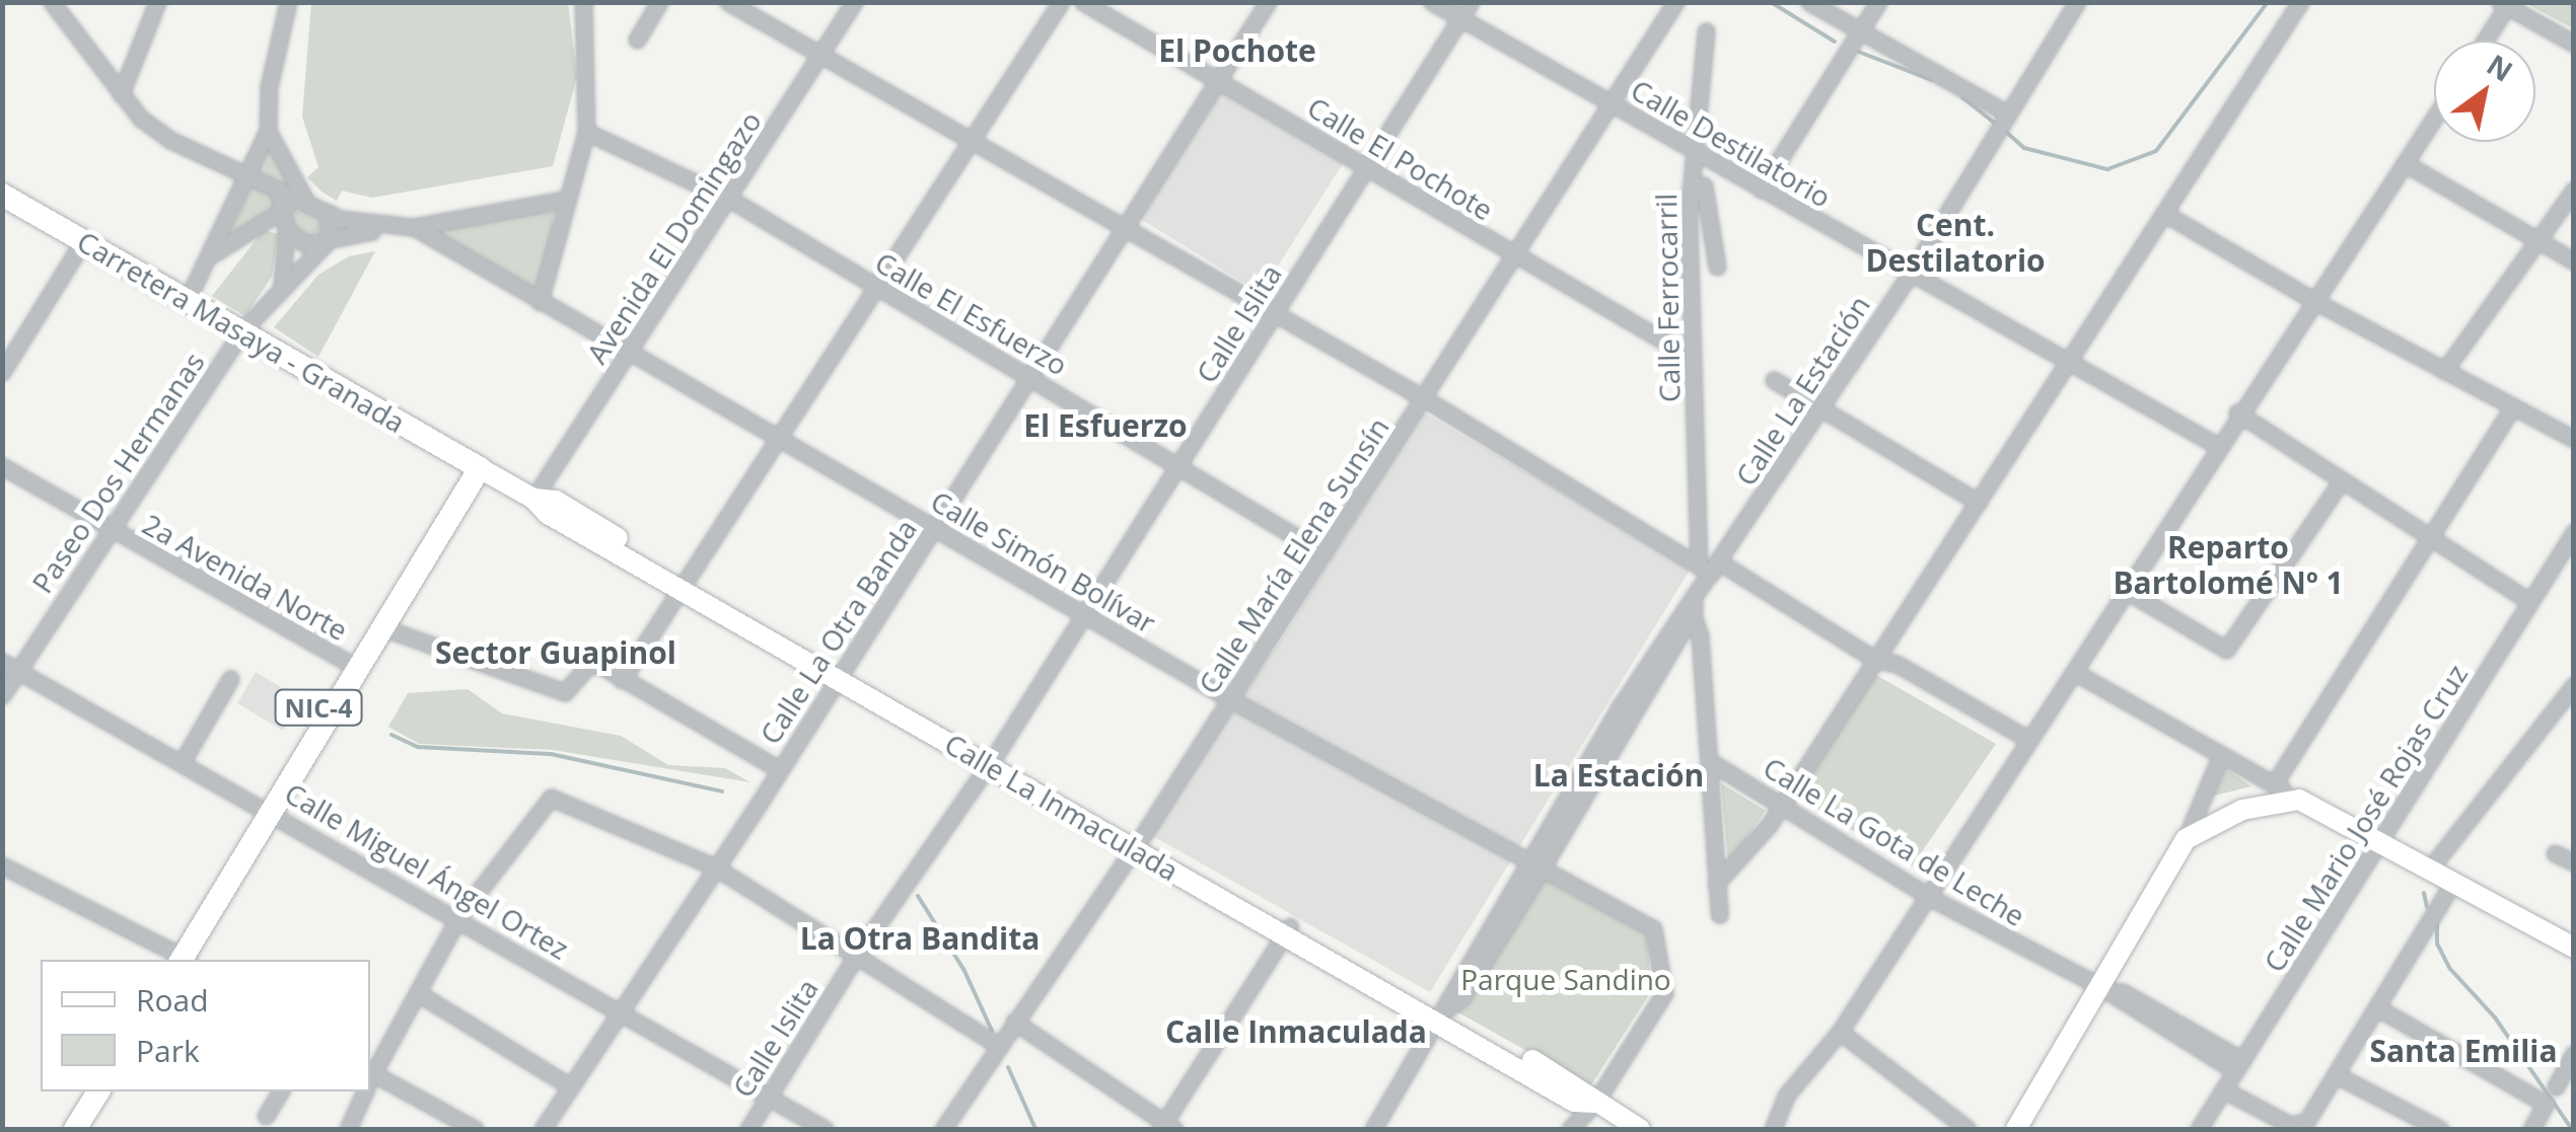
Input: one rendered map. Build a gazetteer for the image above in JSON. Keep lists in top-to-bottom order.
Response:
{
  "streets": {
    "highway": ["Carretera Masaya - Granada", "NIC-4"],
    "main road": ["Calle La Inmaculada"],
    "street": [
      "Calle Destilatorio",
      "Calle El Pochote",
      "Avenida El Domingazo",
      "Calle Ferrocarril",
      "Calle El Esfuerzo",
      "Calle Islita",
      "Calle La Estación",
      "Paseo Dos Hermanas",
      "Calle María Elena Sunsín",
      "Calle Simón Bolívar",
      "2a Avenida Norte",
      "Calle La Otra Banda",
      "Calle Mario José Rojas Cruz",
      "Calle La Gota de Leche",
      "Calle Miguel Ángel Ortez"
    ]
  },
  "crossings": [
    ["Calle Destilatorio", "Calle Ferrocarril"],
    ["Calle Destilatorio", "Calle Islita"],
    ["Calle Destilatorio", "Calle La Estación"],
    ["Calle Destilatorio", "Calle María Elena Sunsín"],
    ["Calle El Pochote", "Calle Ferrocarril"],
    ["Calle El Pochote", "Calle Islita"],
    ["Calle El Pochote", "Calle María Elena Sunsín"],
    ["Calle El Pochote", "Calle La Otra Banda"],
    ["Avenida El Domingazo", "Calle El Esfuerzo"],
    ["Avenida El Domingazo", "Calle Simón Bolívar"],
    ["Avenida El Domingazo", "Calle La Inmaculada"],
    ["Calle Ferrocarril", "Calle La Estación"],
    ["Calle El Esfuerzo", "Calle Islita"],
    ["Calle El Esfuerzo", "Calle María Elena Sunsín"],
    ["Calle El Esfuerzo", "Calle La Otra Banda"],
    ["Calle Islita", "Calle Simón Bolívar"],
    ["Calle Islita", "Calle La Inmaculada"],
    ["Calle Islita", "Calle Miguel Ángel Ortez"],
    ["Carretera Masaya - Granada", "Paseo Dos Hermanas"],
    ["Carretera Masaya - Granada", "NIC-4"],
    ["Carretera Masaya - Granada", "Calle La Inmaculada"],
    ["Calle La Estación", "Calle Simón Bolívar"],
    ["Calle La Estación", "Calle La Inmaculada"],
    ["Paseo Dos Hermanas", "2a Avenida Norte"],
    ["Paseo Dos Hermanas", "Calle Miguel Ángel Ortez"],
    ["Calle María Elena Sunsín", "Calle Simón Bolívar"],
    ["Calle María Elena Sunsín", "Calle La Inmaculada"],
    ["Calle Simón Bolívar", "Calle La Otra Banda"],
    ["Calle Simón Bolívar", "Calle La Inmaculada"],
    ["2a Avenida Norte", "NIC-4"],
    ["Calle La Otra Banda", "Calle La Inmaculada"],
    ["Calle La Otra Banda", "Calle Miguel Ángel Ortez"],
    ["NIC-4", "Calle La Inmaculada"],
    ["NIC-4", "Calle Miguel Ángel Ortez"],
    ["Calle Mario José Rojas Cruz", "Calle La Gota de Leche"]
  ],
  "districts": [
    "El Pochote",
    "Cent. Destilatorio",
    "El Esfuerzo",
    "Reparto Bartolomé Nº 1",
    "Sector Guapinol",
    "La Estación",
    "La Otra Bandita",
    "Calle Inmaculada",
    "Santa Emilia"
  ],
  "parks": ["Parque Sandino"],
  "legend": ["Road", "Park"],
  "north": "top right"
}
